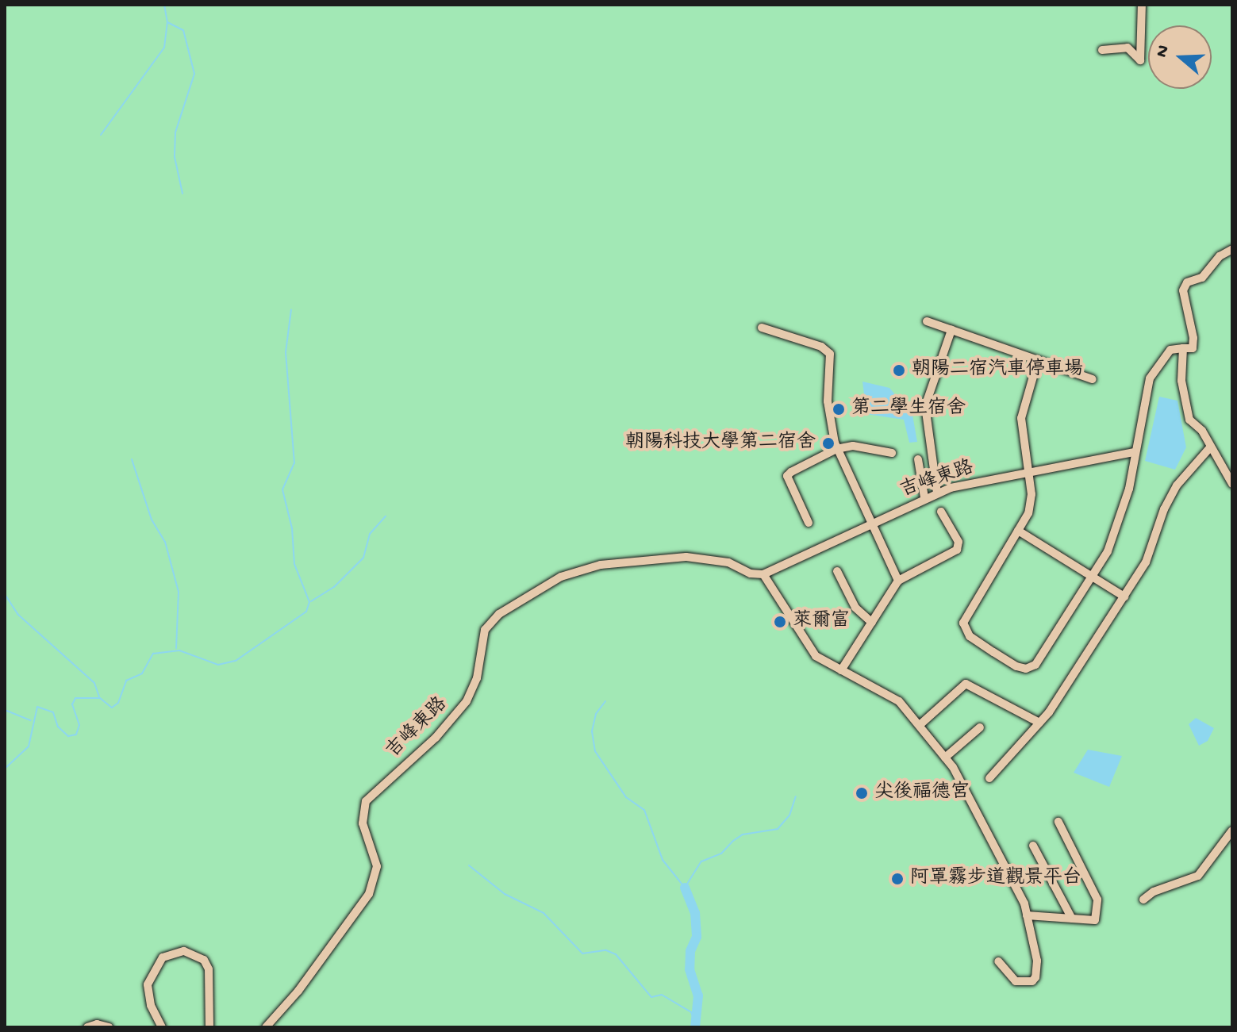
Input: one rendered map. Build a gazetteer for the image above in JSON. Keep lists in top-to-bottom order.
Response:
{
  "streets": {
    "street": ["吉峰東路"]
  },
  "places": [
    "朝陽二宿汽車停車場",
    "第二學生宿舍",
    "朝陽科技大學第二宿舍",
    "萊爾富",
    "尖後福德宮",
    "阿罩霧步道觀景平台"
  ],
  "north": "left"
}
